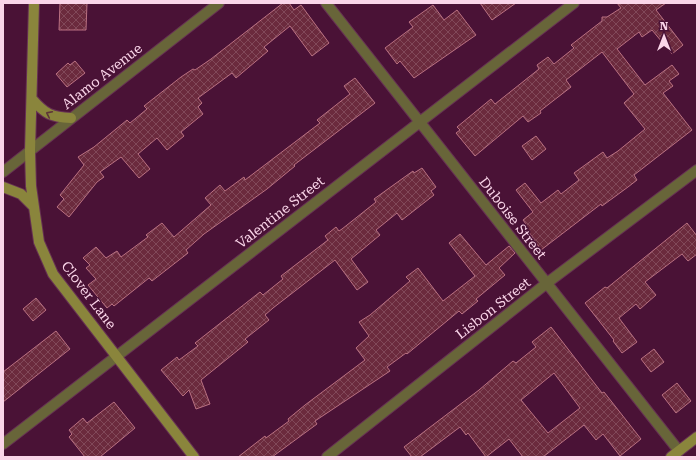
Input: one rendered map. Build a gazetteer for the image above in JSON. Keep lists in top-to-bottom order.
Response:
{
  "streets": {
    "street": [
      "Alamo Avenue",
      "Valentine Street",
      "Duboise Street",
      "Clover Lane",
      "Lisbon Street"
    ]
  },
  "crossings": [
    ["Alamo Avenue", "Clover Lane"],
    ["Valentine Street", "Duboise Street"],
    ["Valentine Street", "Clover Lane"],
    ["Duboise Street", "Lisbon Street"]
  ],
  "north": "top"
}
